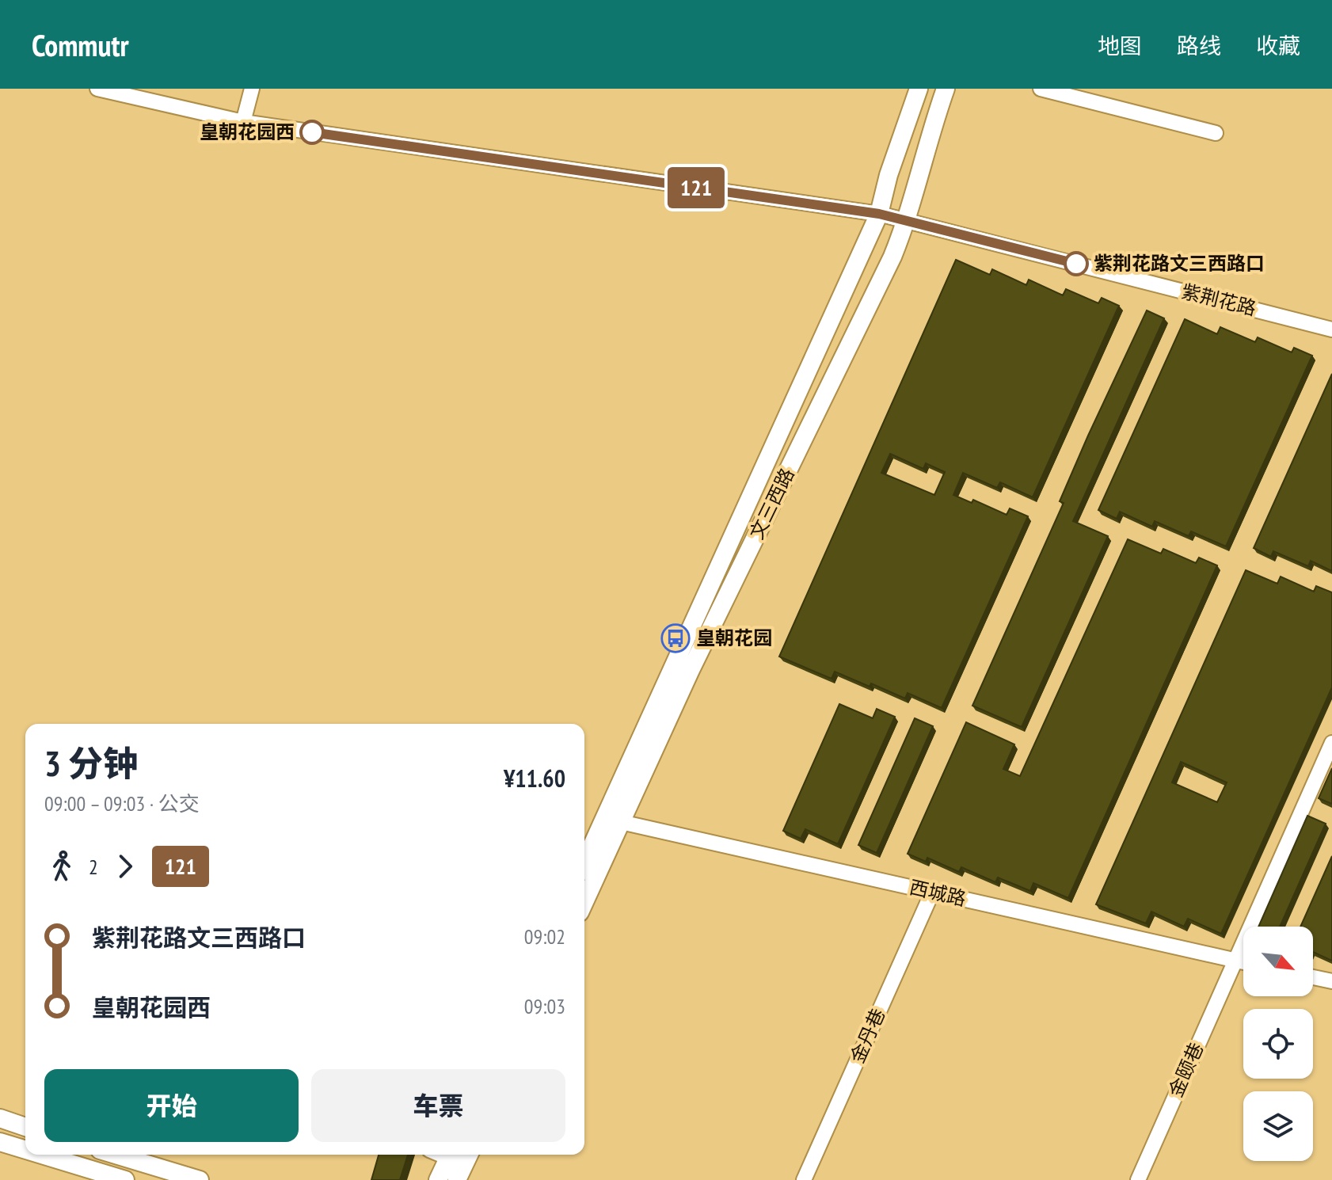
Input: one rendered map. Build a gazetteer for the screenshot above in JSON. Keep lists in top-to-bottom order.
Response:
{
  "streets": {
    "main road": ["文三西路"],
    "street": [
      "紫荆花路",
      "西城路",
      "金丹巷",
      "金颐巷"
    ]
  },
  "crossings": [
    ["紫荆花路", "文三西路"],
    ["文三西路", "西城路"],
    ["西城路", "金丹巷"],
    ["西城路", "金颐巷"]
  ],
  "places": {
    "other": ["皇朝花园西", "紫荆花路文三西路口"],
    "bus stop": ["皇朝花园"]
  },
  "lines": ["bus line 121"],
  "north": "bottom right",
  "page": {
    "header": "Commutr",
    "nav": ["地图", "路线", "收藏"],
    "on_map": "121",
    "heading": ["3 分钟", "09:00 – 09:03 · 公交", "¥11.60"],
    "legs": ["2", "121"],
    "list": [
      {
        "name": "紫荆花路文三西路口",
        "value": "09:02"
      },
      {
        "name": "皇朝花园西",
        "value": "09:03"
      }
    ],
    "buttons": ["开始", "车票"]
  }
}
